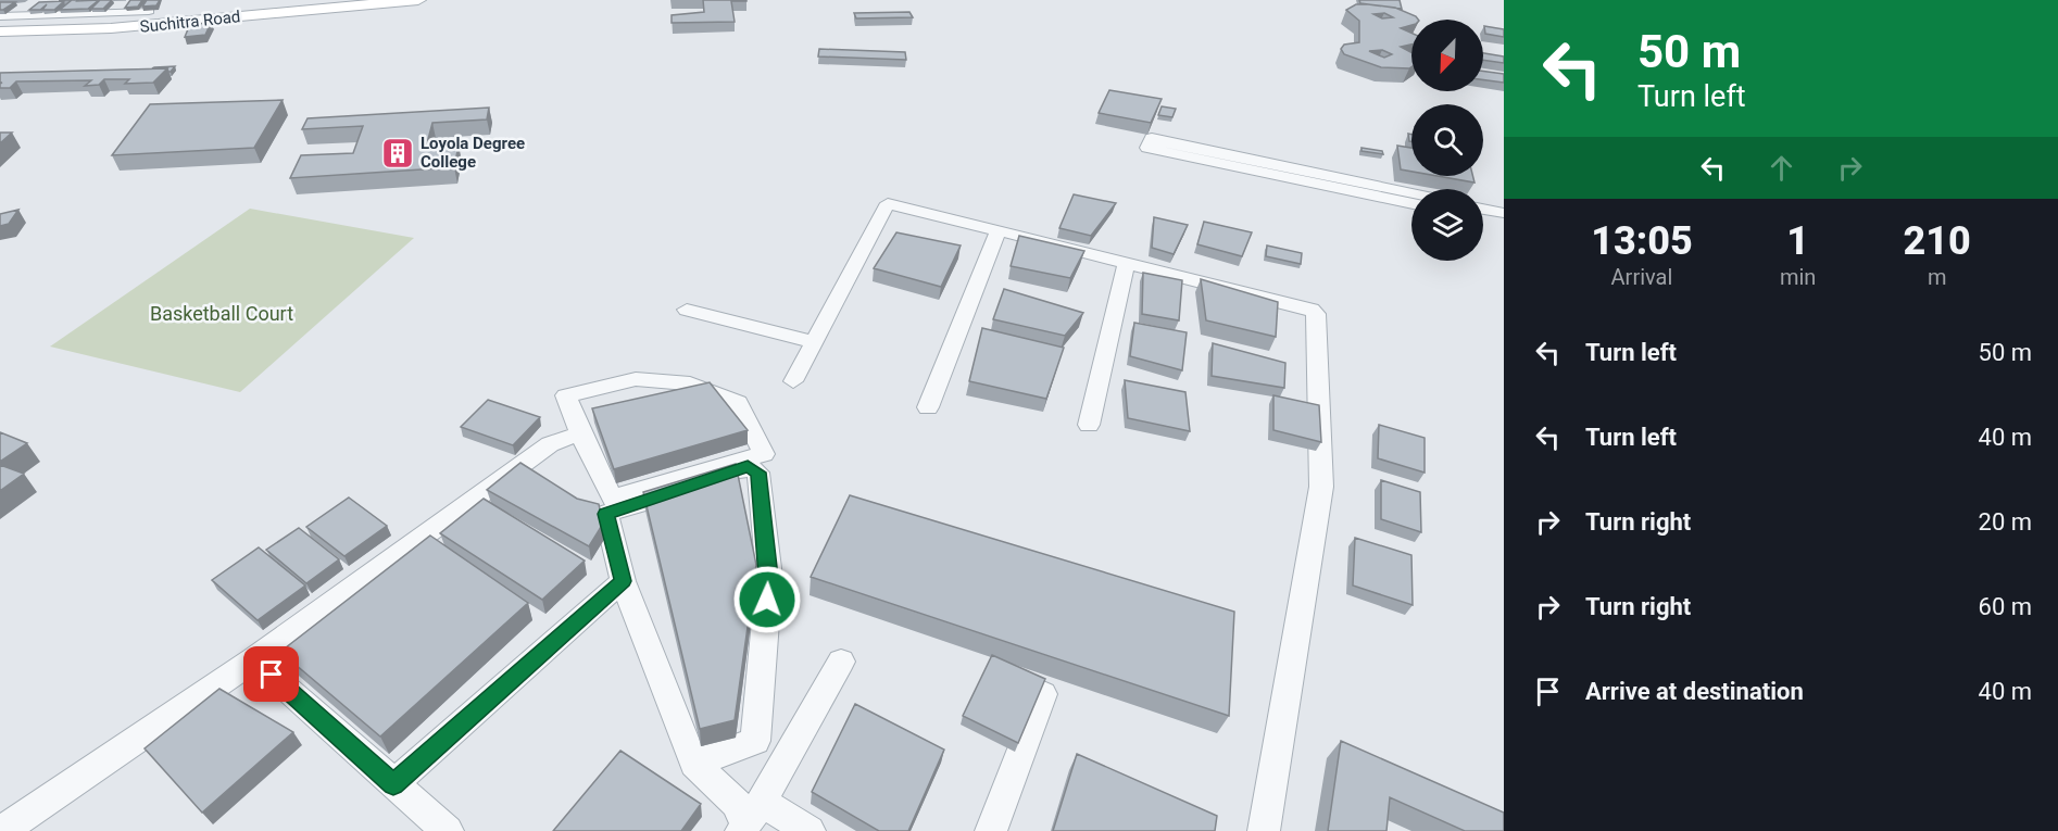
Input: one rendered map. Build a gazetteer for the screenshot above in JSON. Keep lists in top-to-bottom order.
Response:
{
  "streets": {
    "main road": ["Suchitra Road"]
  },
  "parks": ["Basketball Court"],
  "places": {
    "building": ["Loyola Degree College"]
  },
  "north": "bottom left",
  "page": {
    "turn": ["50 m", "Turn left"],
    "eta": [
      "13:05",
      "Arrival",
      "1",
      "min",
      "210",
      "m"
    ],
    "list": [
      {
        "name": "Turn left",
        "value": "50 m"
      },
      {
        "name": "Turn left",
        "value": "40 m"
      },
      {
        "name": "Turn right",
        "value": "20 m"
      },
      {
        "name": "Turn right",
        "value": "60 m"
      },
      {
        "name": "Arrive at destination",
        "value": "40 m"
      }
    ]
  }
}
